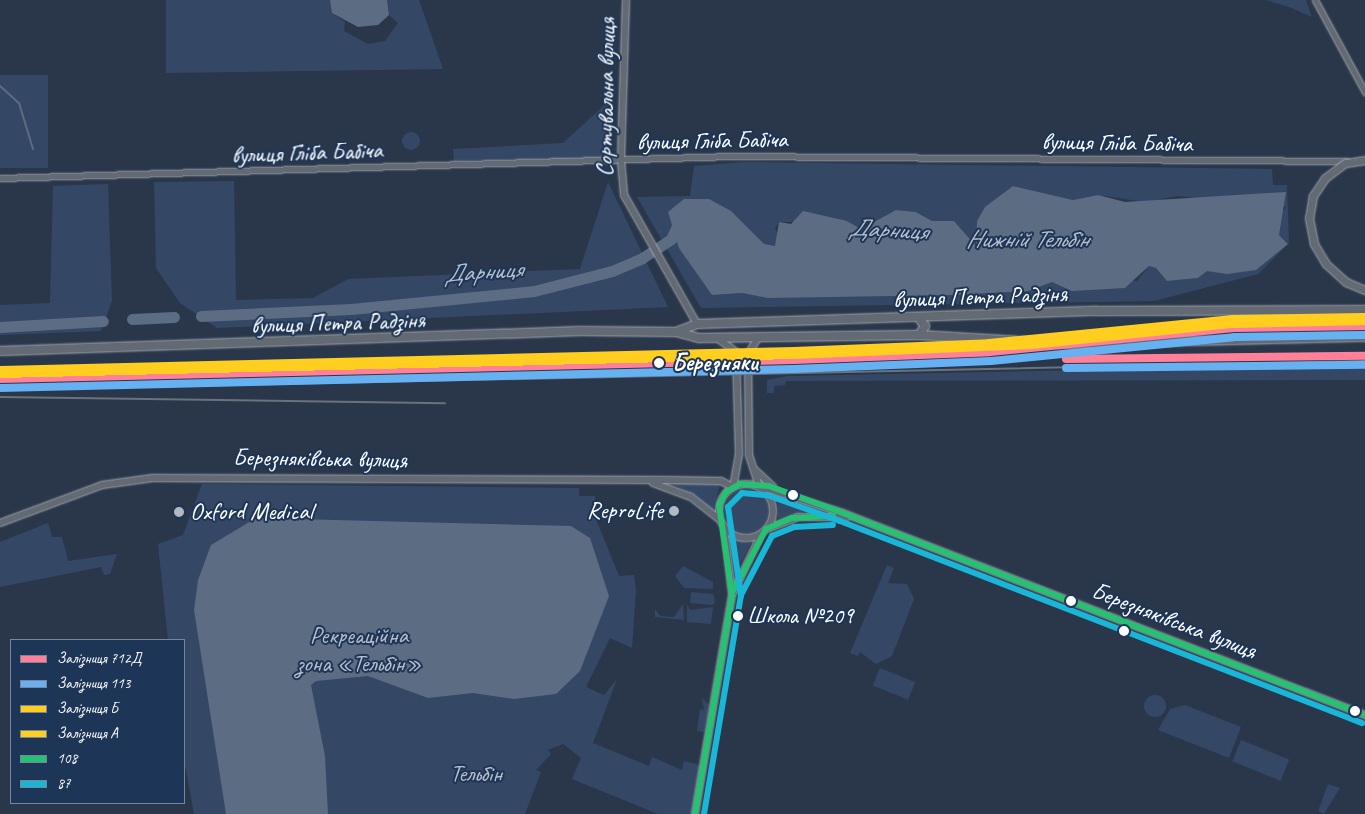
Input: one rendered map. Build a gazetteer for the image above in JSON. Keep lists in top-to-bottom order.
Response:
{
  "streets": {
    "main road": ["вулиця Петра Радзіня"],
    "street": ["Сортувальна вулиця", "вулиця Гліба Бабіча", "Березняківська вулиця"]
  },
  "crossings": [
    ["Сортувальна вулиця", "вулиця Гліба Бабіча"],
    ["Сортувальна вулиця", "вулиця Петра Радзіня"]
  ],
  "water": ["Дарниця", "Нижній Тельбін"],
  "parks": ["Рекреаційна зона «Тельбін»", "Тельбін"],
  "places": [
    "Березняки",
    "ReproLife",
    "Oxford Medical",
    "Школа №209"
  ],
  "lines": [
    "rail line A",
    "rail line Б",
    "rail line 712Д",
    "rail line 113",
    "transit line 108",
    "transit line 87"
  ],
  "legend": [
    "Залізниця 712Д",
    "Залізниця 113",
    "Залізниця Б",
    "Залізниця A",
    "108",
    "87"
  ]
}
